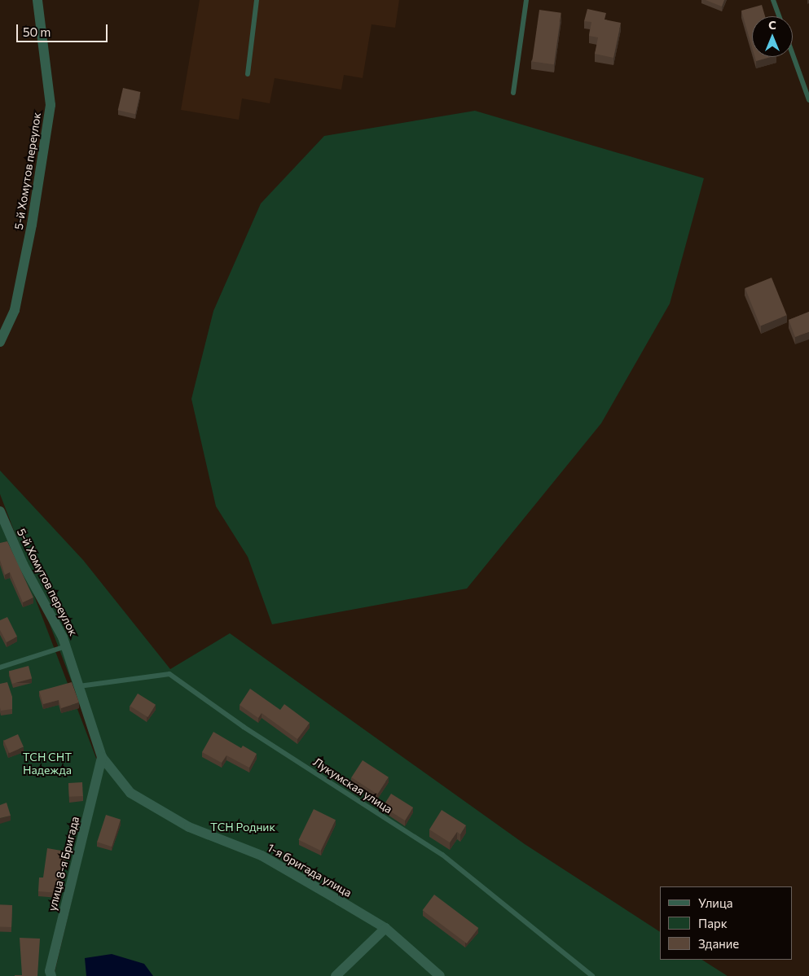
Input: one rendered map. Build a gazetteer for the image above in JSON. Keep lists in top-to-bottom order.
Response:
{
  "streets": {
    "street": ["5-й Хомутов переулок", "улица 8-я Бригада", "1-я бригада улица"],
    "lane": ["Лукумская улица"]
  },
  "crossings": [
    ["5-й Хомутов переулок", "Лукумская улица"],
    ["5-й Хомутов переулок", "улица 8-я Бригада"],
    ["5-й Хомутов переулок", "1-я бригада улица"],
    ["улица 8-я Бригада", "1-я бригада улица"]
  ],
  "parks": ["ТСН СНТ Надежда", "ТСН Родник"],
  "legend": ["Улица", "Парк", "Здание"],
  "scale_bar": "50 m",
  "north": "top"
}
